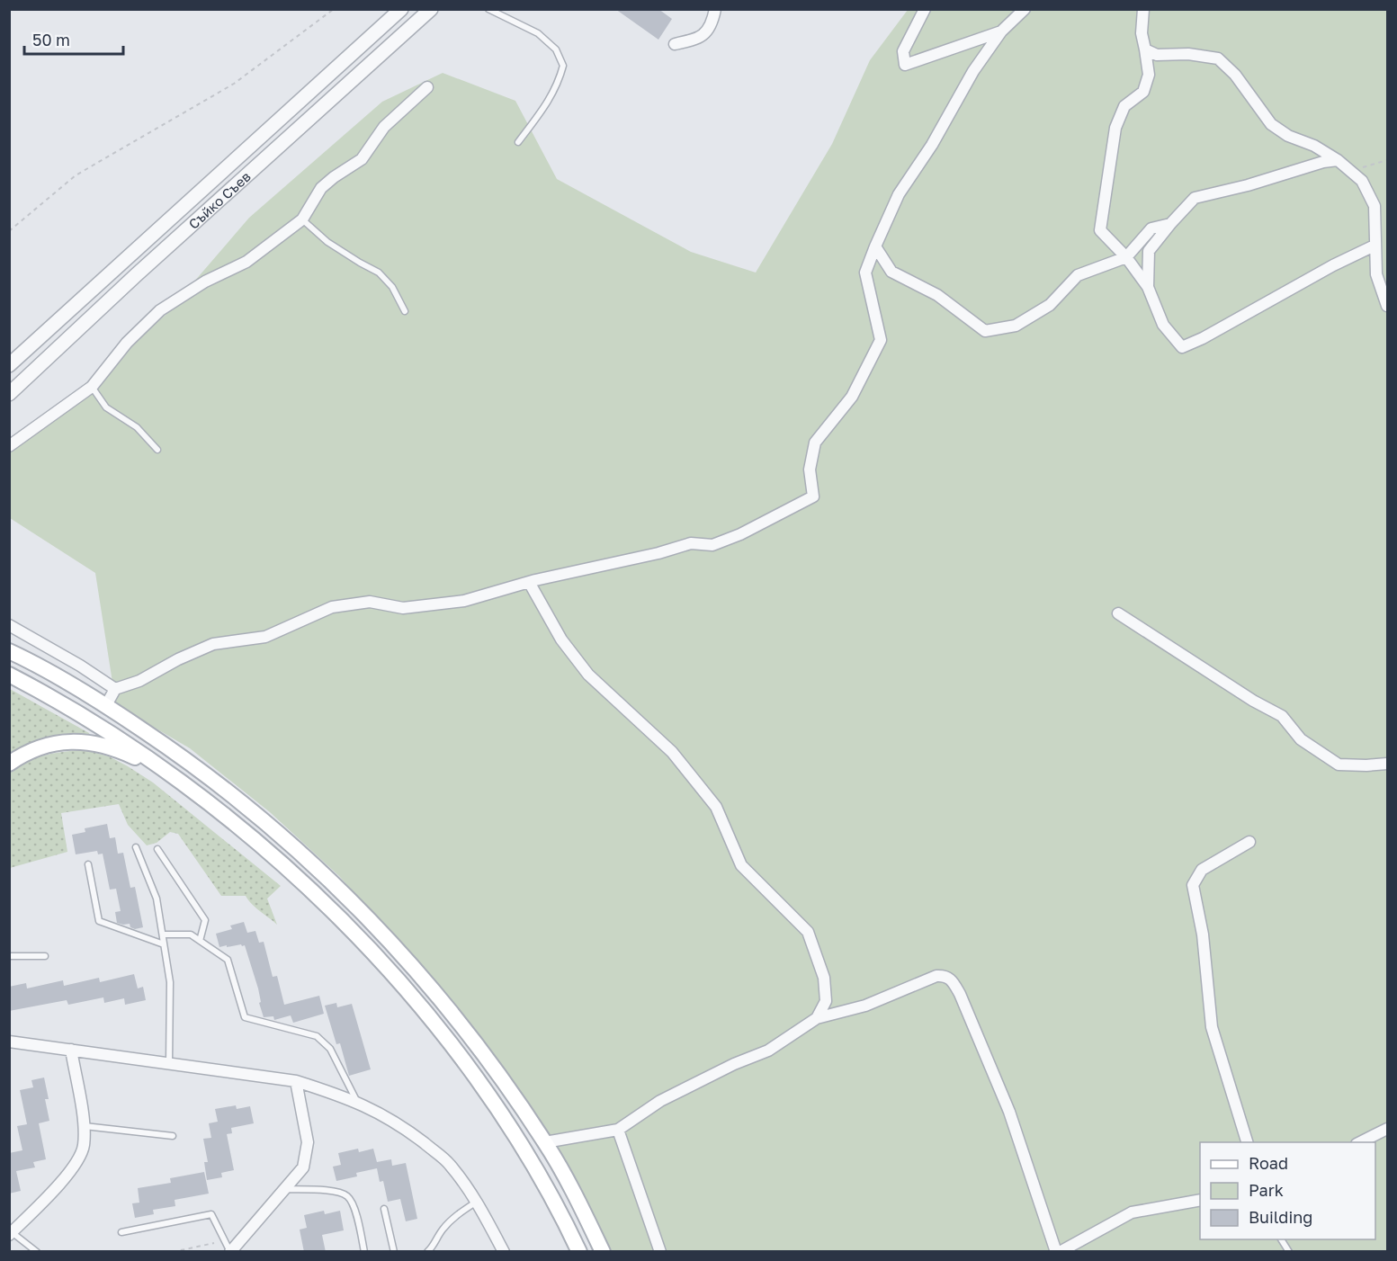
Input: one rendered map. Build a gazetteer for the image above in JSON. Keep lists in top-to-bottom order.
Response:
{
  "streets": {
    "street": ["Съйко Съев"]
  },
  "legend": ["Road", "Park", "Building"],
  "scale_bar": "50 m"
}
